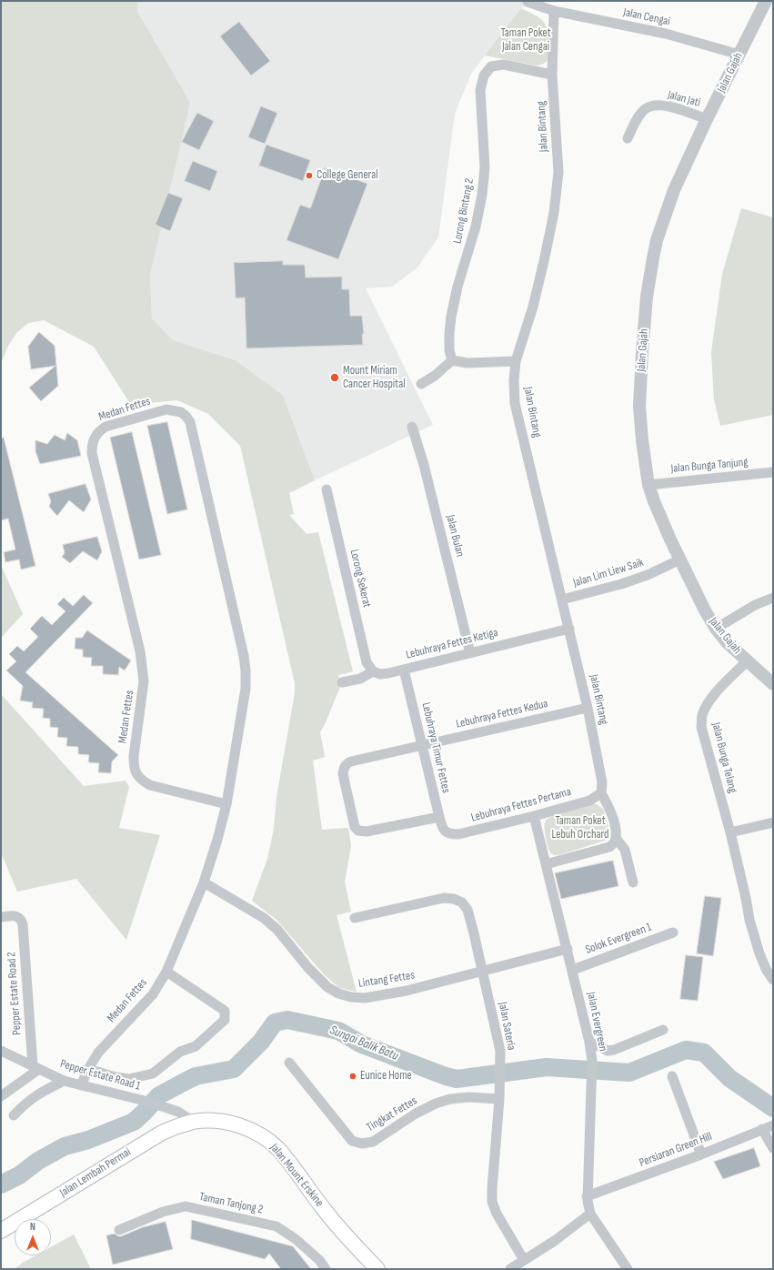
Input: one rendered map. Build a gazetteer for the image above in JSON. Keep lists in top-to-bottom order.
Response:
{
  "streets": {
    "main road": ["Jalan Lembah Permai", "Jalan Mount Erskine"],
    "street": [
      "Jalan Cengai",
      "Jalan Gajah",
      "Jalan Jati",
      "Jalan Bintang",
      "Lorong Bintang 2",
      "Medan Fettes",
      "Jalan Bunga Tanjung",
      "Jalan Bulan",
      "Jalan Lim Liew Saik",
      "Lorong Sekerat",
      "Lebuhraya Fettes Ketiga",
      "Lebuhraya Fettes Kedua",
      "Lebuhraya Timur Fettes",
      "Jalan Bunga Telang",
      "Lebuhraya Fettes Pertama",
      "Solok Evergreen 1",
      "Lintang Fettes",
      "Pepper Estate Road 2",
      "Jalan Evergreen",
      "Jalan Sateria",
      "Pepper Estate Road 1",
      "Tingkat Fettes",
      "Persiaran Green Hill",
      "Taman Tanjong 2"
    ]
  },
  "crossings": [
    ["Jalan Cengai", "Jalan Gajah"],
    ["Jalan Cengai", "Jalan Bintang"],
    ["Jalan Gajah", "Jalan Jati"],
    ["Jalan Gajah", "Jalan Bunga Tanjung"],
    ["Jalan Gajah", "Jalan Lim Liew Saik"],
    ["Jalan Gajah", "Jalan Bunga Telang"],
    ["Jalan Bintang", "Lorong Bintang 2"],
    ["Jalan Bintang", "Jalan Lim Liew Saik"],
    ["Jalan Bintang", "Lebuhraya Fettes Ketiga"],
    ["Jalan Bintang", "Lebuhraya Fettes Kedua"],
    ["Jalan Bintang", "Lebuhraya Fettes Pertama"],
    ["Medan Fettes", "Lintang Fettes"],
    ["Medan Fettes", "Pepper Estate Road 1"],
    ["Jalan Bulan", "Lebuhraya Fettes Ketiga"],
    ["Lorong Sekerat", "Lebuhraya Fettes Ketiga"],
    ["Lebuhraya Fettes Ketiga", "Lebuhraya Timur Fettes"],
    ["Lebuhraya Fettes Kedua", "Lebuhraya Timur Fettes"],
    ["Lebuhraya Timur Fettes", "Lebuhraya Fettes Pertama"],
    ["Lebuhraya Fettes Pertama", "Jalan Evergreen"],
    ["Solok Evergreen 1", "Jalan Evergreen"],
    ["Lintang Fettes", "Jalan Evergreen"],
    ["Lintang Fettes", "Jalan Sateria"],
    ["Pepper Estate Road 2", "Pepper Estate Road 1"],
    ["Jalan Evergreen", "Persiaran Green Hill"],
    ["Jalan Sateria", "Tingkat Fettes"],
    ["Pepper Estate Road 1", "Jalan Lembah Permai"],
    ["Pepper Estate Road 1", "Jalan Mount Erskine"],
    ["Jalan Lembah Permai", "Jalan Mount Erskine"]
  ],
  "water": ["Sungai Balik Batu"],
  "parks": ["Taman Poket Jalan Cengai", "Taman Poket Lebuh Orchard"],
  "places": ["College General", "Mount Miriam Cancer Hospital", "Eunice Home"],
  "north": "top"
}
